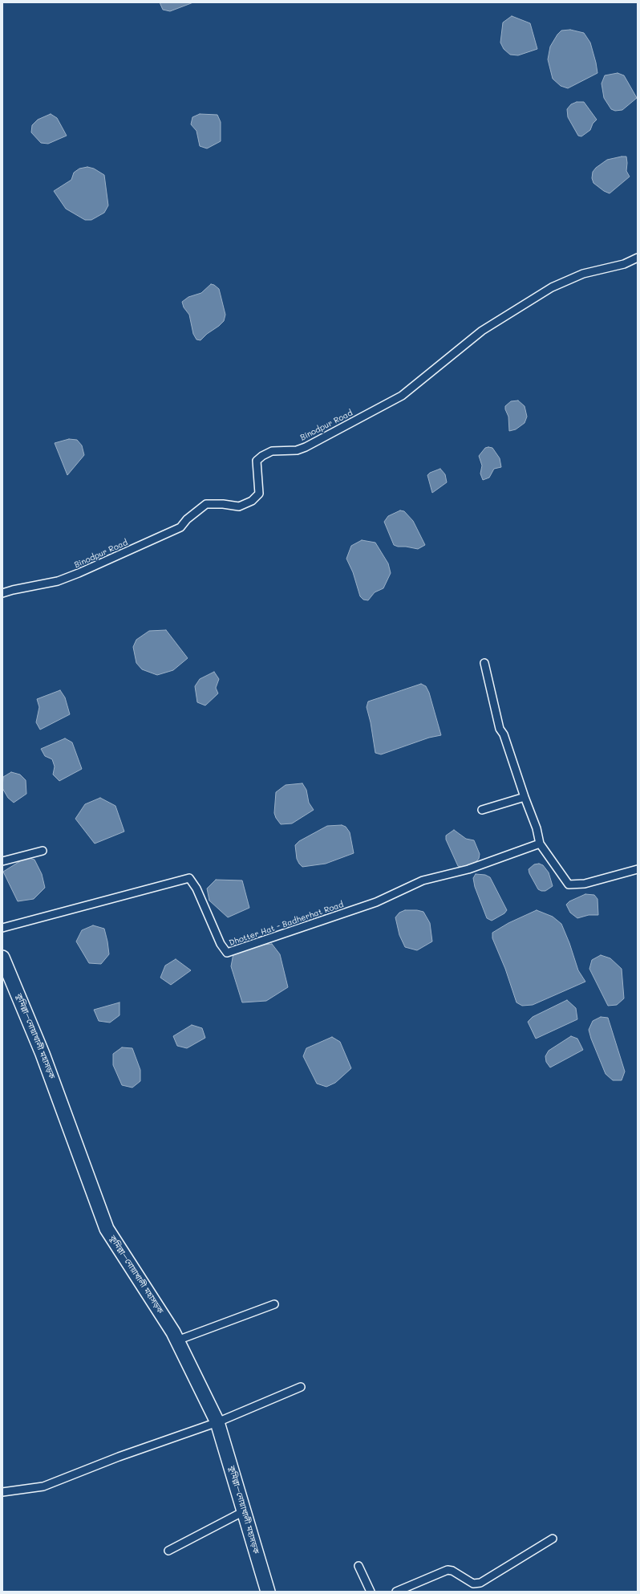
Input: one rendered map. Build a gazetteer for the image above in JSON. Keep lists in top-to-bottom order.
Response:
{
  "streets": {
    "highway": ["কুমিল্লা–নোয়াখালী মহাসড়ক"],
    "street": ["Binodpur Road", "Dhotter Hat - Badherhat Road"]
  }
}
